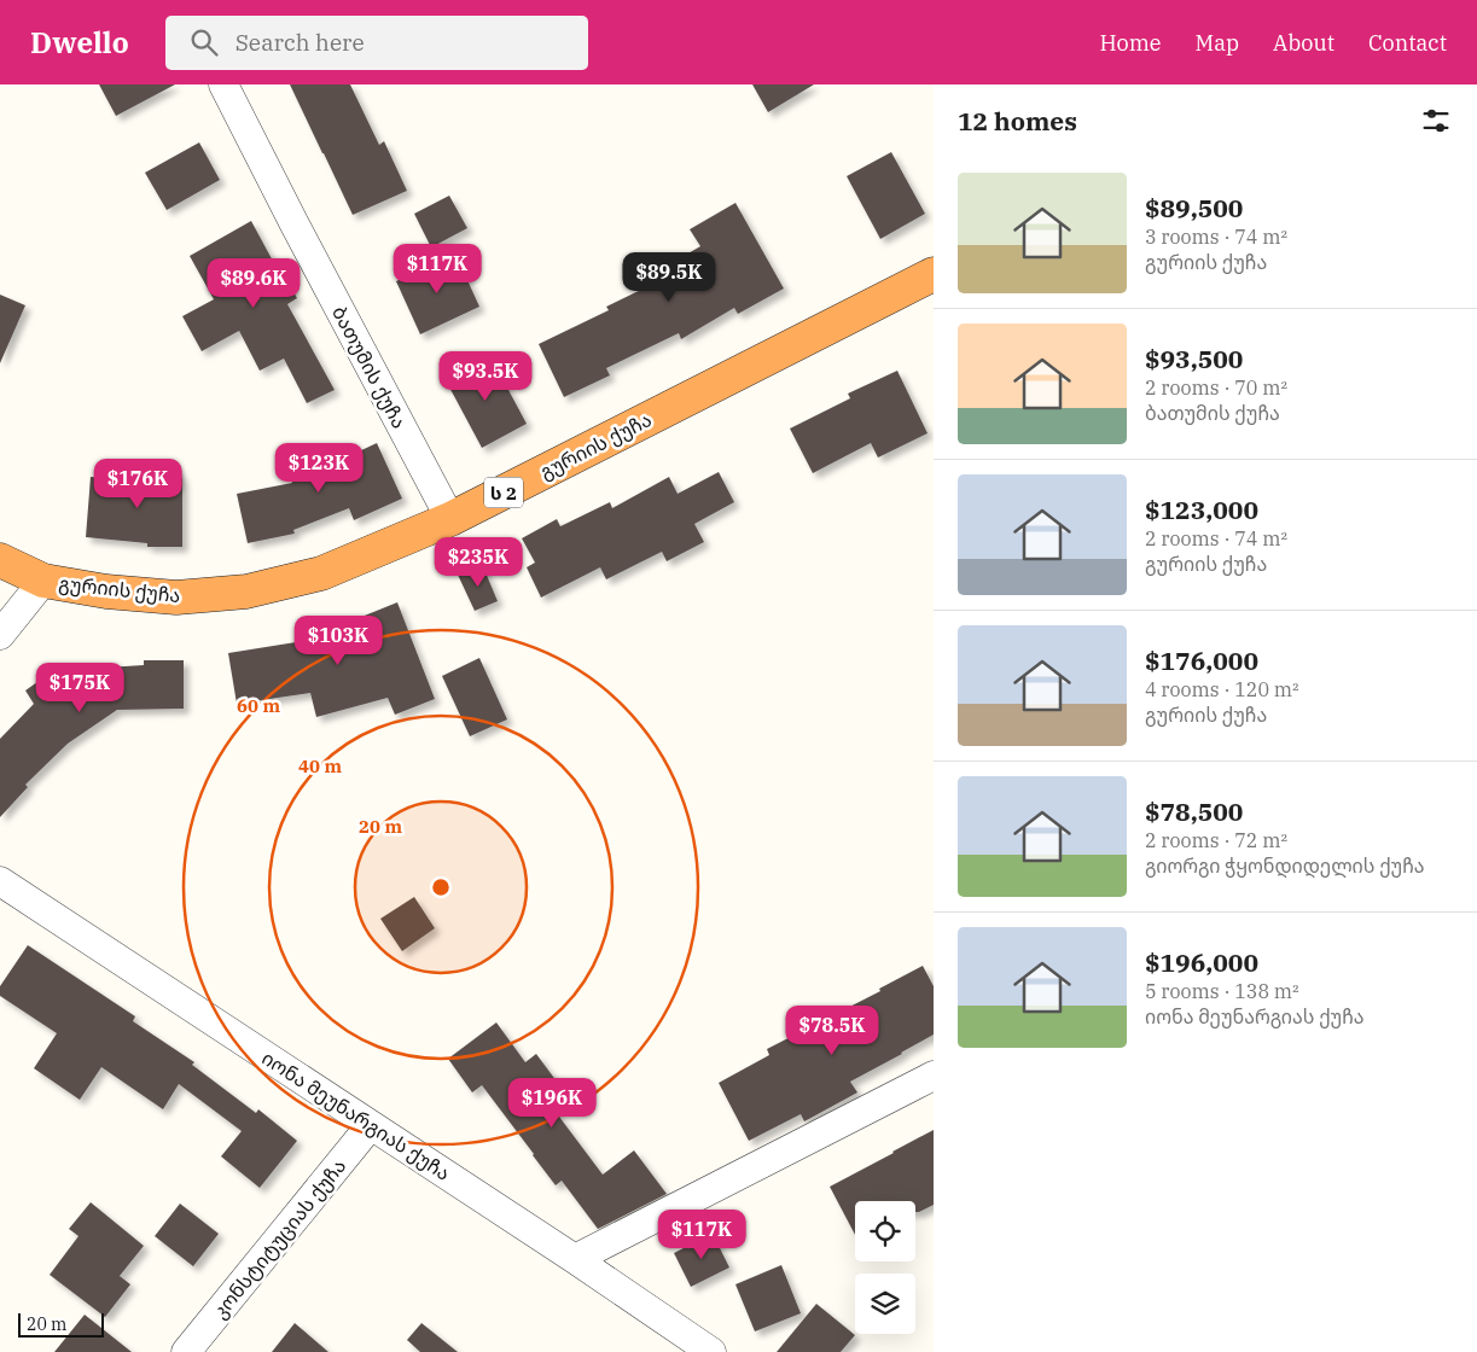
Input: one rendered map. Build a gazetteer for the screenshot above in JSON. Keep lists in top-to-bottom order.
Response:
{
  "streets": {
    "highway": ["გურიის ქუჩა", "ს 2"],
    "street": ["ბათუმის ქუჩა", "იონა მეუნარგიას ქუჩა", "კონსტიტუციას ქუჩა"]
  },
  "crossings": [
    ["ბათუმის ქუჩა", "გურიის ქუჩა"],
    ["იონა მეუნარგიას ქუჩა", "კონსტიტუციას ქუჩა"]
  ],
  "scale_bar": "20 m",
  "page": {
    "header": "Dwello",
    "search": "Search here",
    "nav": [
      "Home",
      "Map",
      "About",
      "Contact"
    ],
    "heading": "12 homes",
    "list": [
      {
        "name": "$89,500",
        "note": "3 rooms · 74 m² · გურიის ქუჩა"
      },
      {
        "name": "$93,500",
        "note": "2 rooms · 70 m² · ბათუმის ქუჩა"
      },
      {
        "name": "$123,000",
        "note": "2 rooms · 74 m² · გურიის ქუჩა"
      },
      {
        "name": "$176,000",
        "note": "4 rooms · 120 m² · გურიის ქუჩა"
      },
      {
        "name": "$78,500",
        "note": "2 rooms · 72 m² · გიორგი ჭყონდიდელის ქუჩა"
      },
      {
        "name": "$196,000",
        "note": "5 rooms · 138 m² · იონა მეუნარგიას ქუჩა"
      }
    ],
    "price": [
      "$117K",
      "$89.5K",
      "$89.6K",
      "$93.5K",
      "$123K",
      "$176K",
      "$235K",
      "$103K",
      "$175K",
      "$78.5K",
      "$196K",
      "$117K"
    ],
    "scale": "20 m"
  },
  "rings": ["60 m", "40 m", "20 m"]
}
